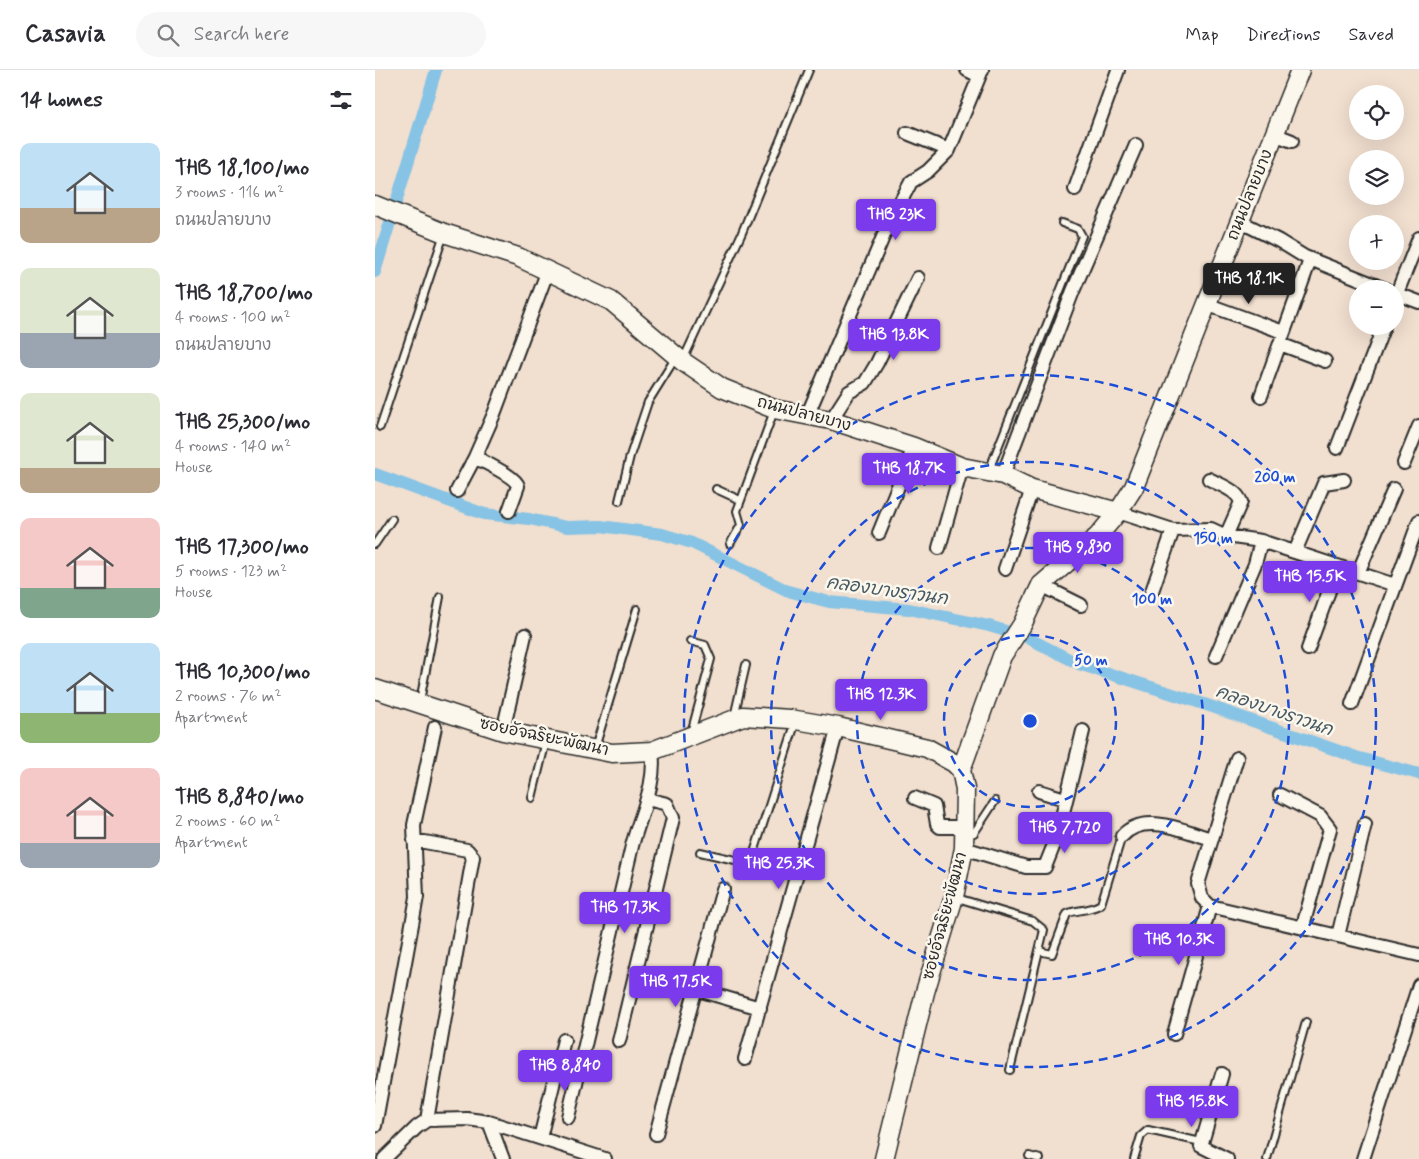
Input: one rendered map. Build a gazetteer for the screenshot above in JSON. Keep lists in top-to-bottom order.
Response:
{
  "streets": {
    "street": ["ถนนปลายบาง", "ซอยอัจฉริยะพัฒนา"]
  },
  "crossings": [
    ["ถนนปลายบาง", "ซอยอัจฉริยะพัฒนา"]
  ],
  "water": ["คลองบางราวนก"],
  "page": {
    "header": "Casavia",
    "search": "Search here",
    "nav": ["Map", "Directions", "Saved"],
    "heading": "14 homes",
    "map_buttons": ["+", "−"],
    "list": [
      {
        "name": "THB 18,100/mo",
        "note": "3 rooms · 116 m² · ถนนปลายบาง"
      },
      {
        "name": "THB 18,700/mo",
        "note": "4 rooms · 100 m² · ถนนปลายบาง"
      },
      {
        "name": "THB 25,300/mo",
        "note": "4 rooms · 140 m² · House"
      },
      {
        "name": "THB 17,300/mo",
        "note": "5 rooms · 123 m² · House"
      },
      {
        "name": "THB 10,300/mo",
        "note": "2 rooms · 76 m² · Apartment"
      },
      {
        "name": "THB 8,840/mo",
        "note": "2 rooms · 60 m² · Apartment"
      }
    ],
    "price": [
      "THB 23K",
      "THB 18.1K",
      "THB 13.8K",
      "THB 18.7K",
      "THB 9,830",
      "THB 15.5K",
      "THB 12.3K",
      "THB 7,720",
      "THB 25.3K",
      "THB 17.3K",
      "THB 10.3K",
      "THB 17.5K",
      "THB 8,840",
      "THB 15.8K"
    ]
  },
  "rings": [
    "200 m",
    "150 m",
    "100 m",
    "50 m"
  ]
}
